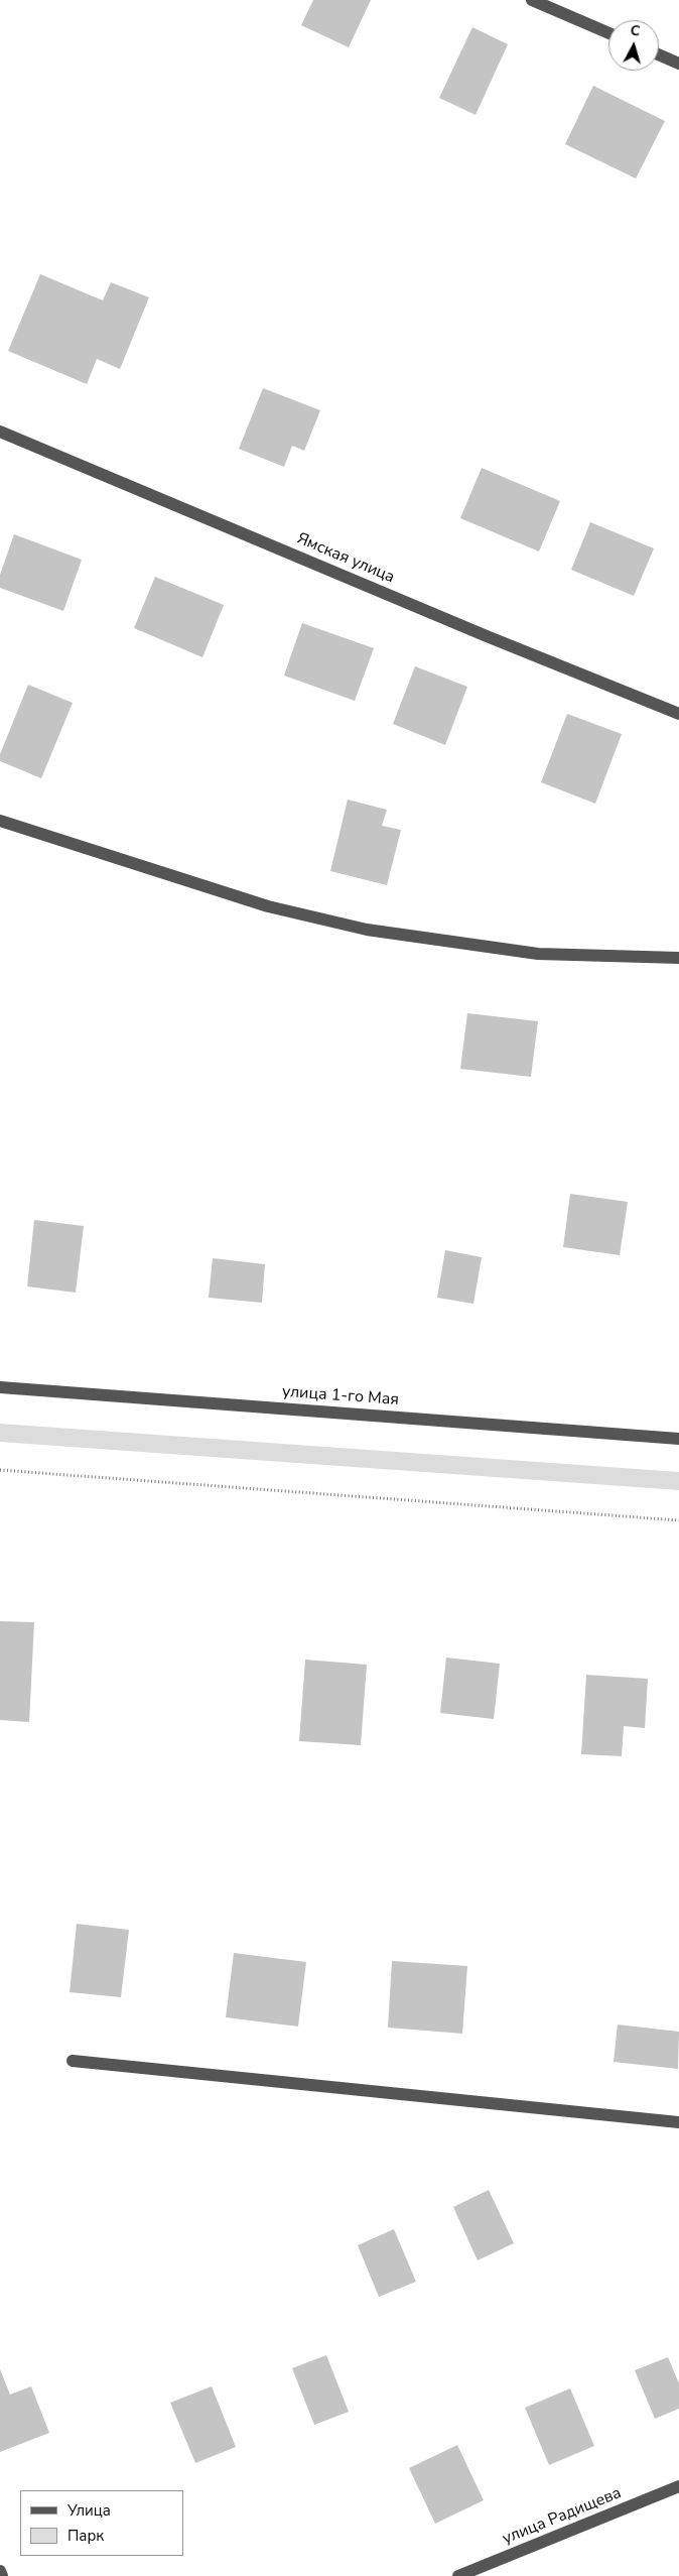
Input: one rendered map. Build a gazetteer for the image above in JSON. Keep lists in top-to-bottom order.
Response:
{
  "streets": {
    "street": ["Ямская улица", "улица 1-го Мая", "улица Радищева"]
  },
  "legend": ["Улица", "Парк"],
  "north": "top"
}
